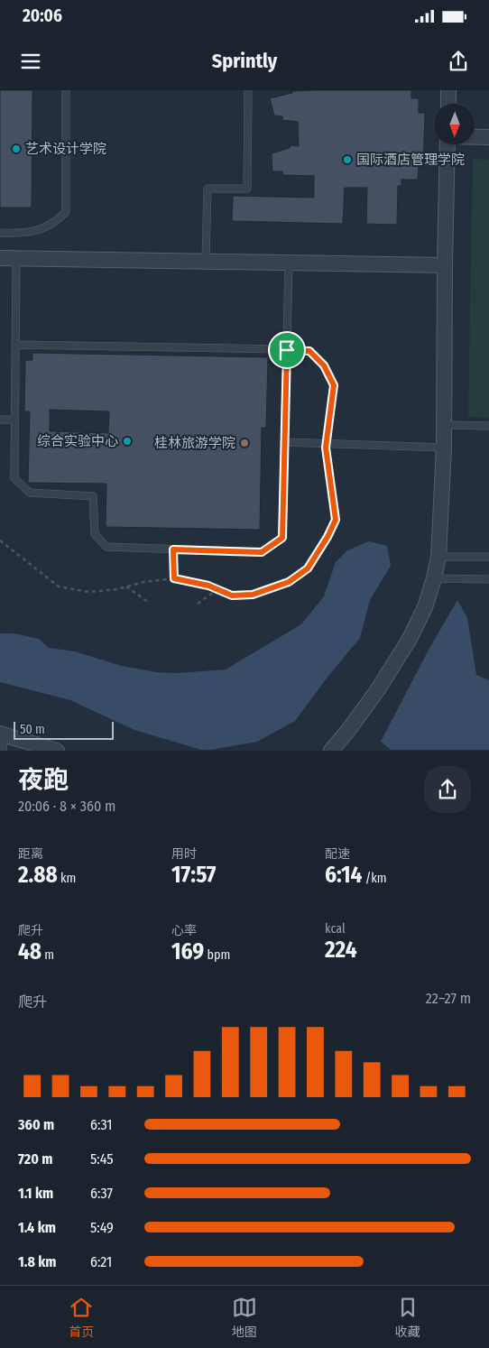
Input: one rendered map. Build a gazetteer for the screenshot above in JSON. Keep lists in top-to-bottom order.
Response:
{
  "places": [
    "艺术设计学院",
    "国际酒店管理学院",
    "综合实验中心",
    "桂林旅游学院"
  ],
  "scale_bar": "50 m",
  "north": "bottom",
  "page": {
    "status": "20:06",
    "header": "Sprintly",
    "scale": "50 m",
    "heading": ["夜跑", "20:06 · 8 × 360 m"],
    "stats": [
      ["距离", "2.88 km"],
      ["用时", "17:57"],
      ["配速", "6:14 /km"],
      ["爬升", "48 m"],
      ["心率", "169 bpm"],
      ["kcal", "224"]
    ],
    "chart": ["爬升", "22–27 m"],
    "list": [
      {
        "name": "360 m",
        "note": "6:31"
      },
      {
        "name": "720 m",
        "note": "5:45"
      },
      {
        "name": "1.1 km",
        "note": "6:37"
      },
      {
        "name": "1.4 km",
        "note": "5:49"
      },
      {
        "name": "1.8 km",
        "note": "6:21"
      }
    ],
    "tabs": ["首页", "地图", "收藏"]
  }
}
